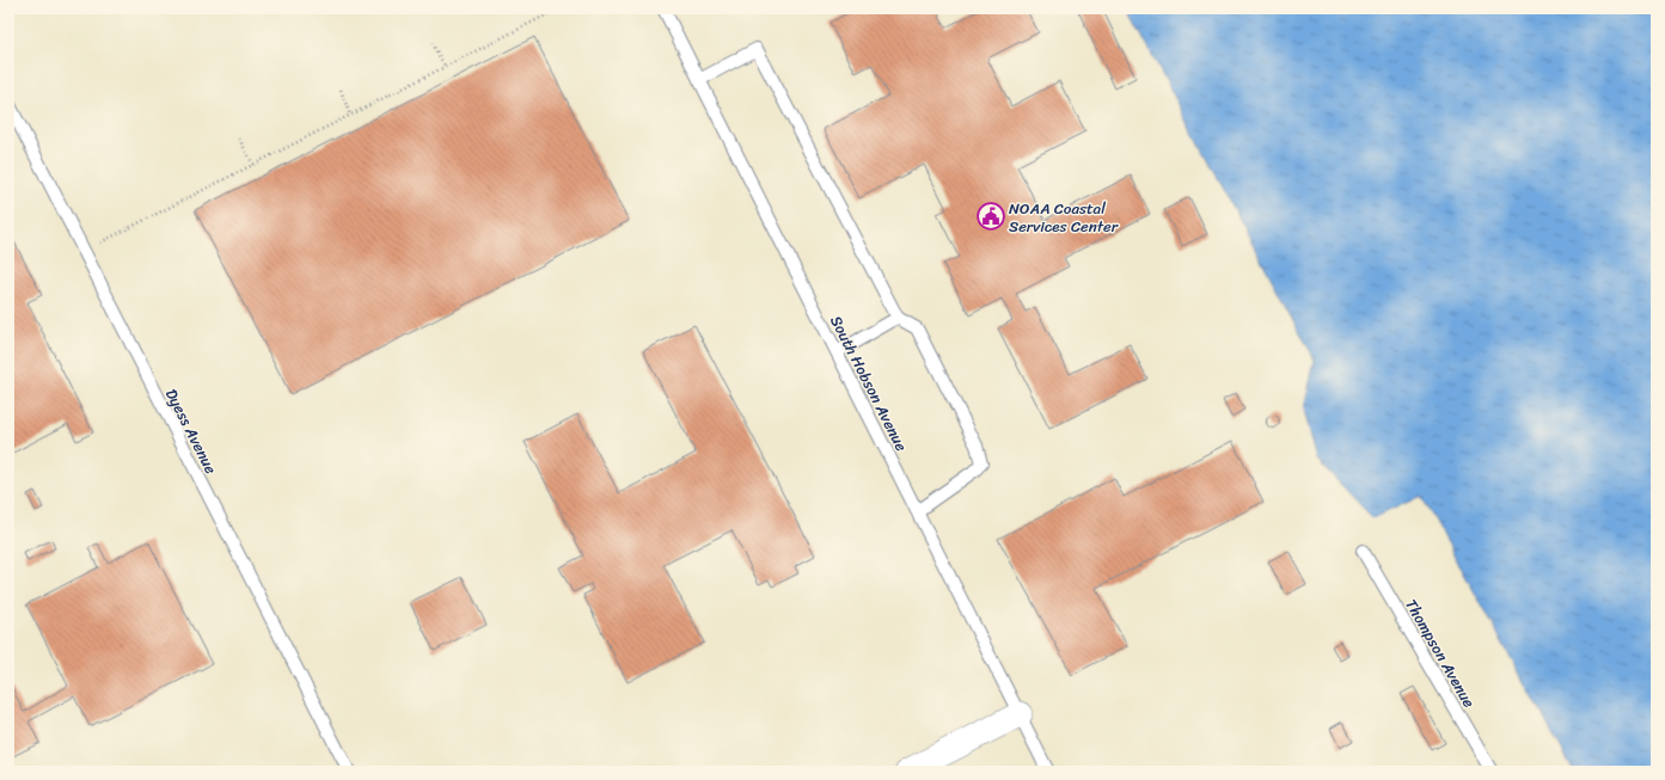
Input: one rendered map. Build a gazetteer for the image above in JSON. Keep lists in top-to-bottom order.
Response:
{
  "streets": {
    "lane": ["South Hobson Avenue", "Dyess Avenue", "Thompson Avenue"]
  },
  "places": {
    "public building": ["NOAA Coastal Services Center"]
  }
}
